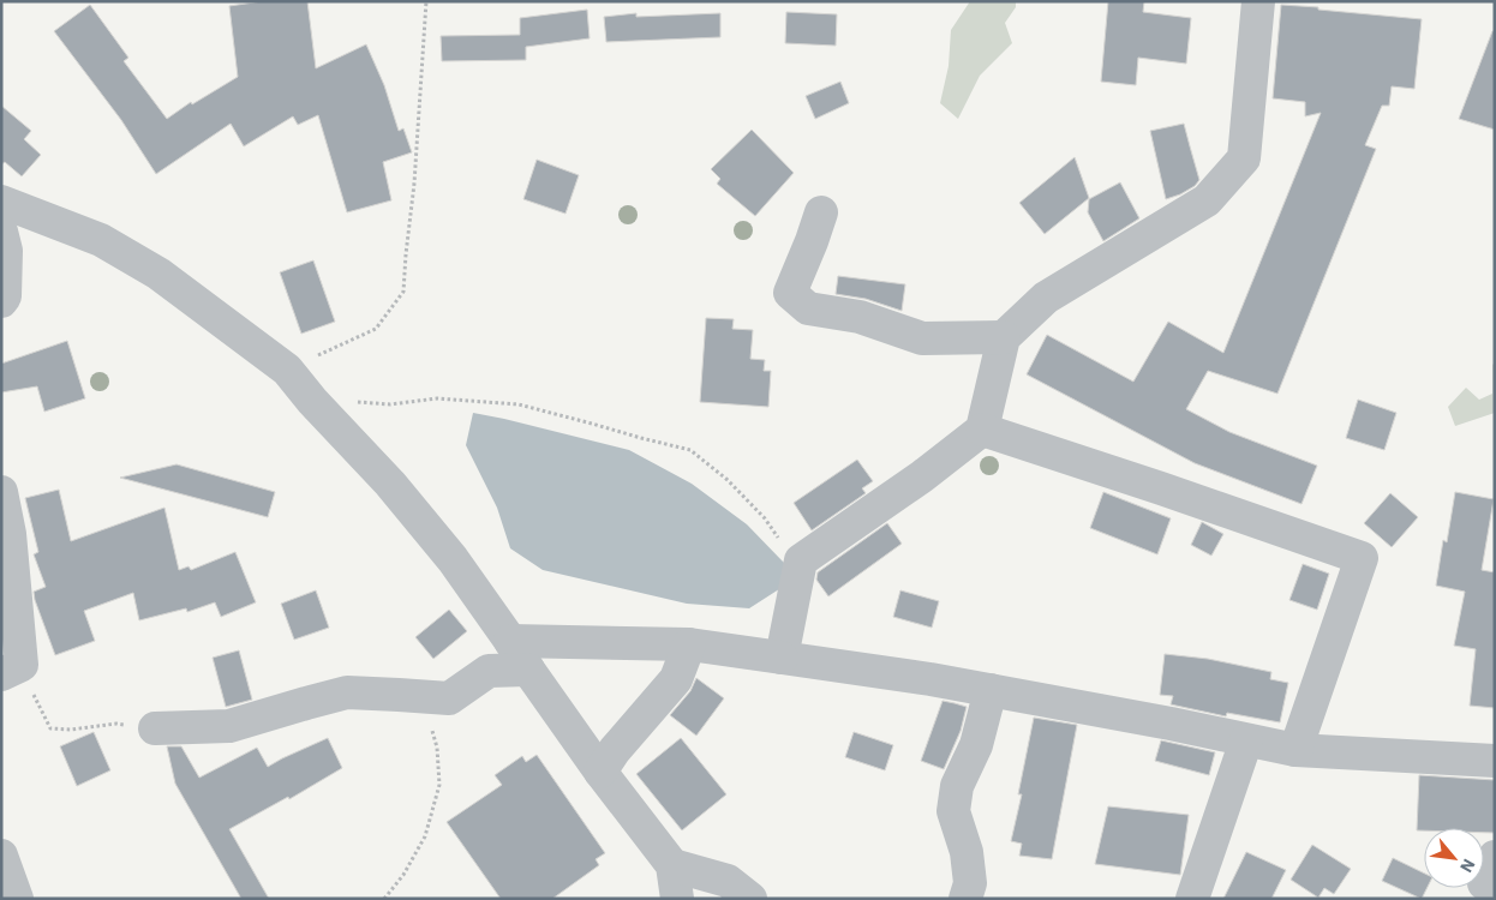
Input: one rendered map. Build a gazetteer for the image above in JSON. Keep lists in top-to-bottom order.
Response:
{
  "north": "bottom right"
}
